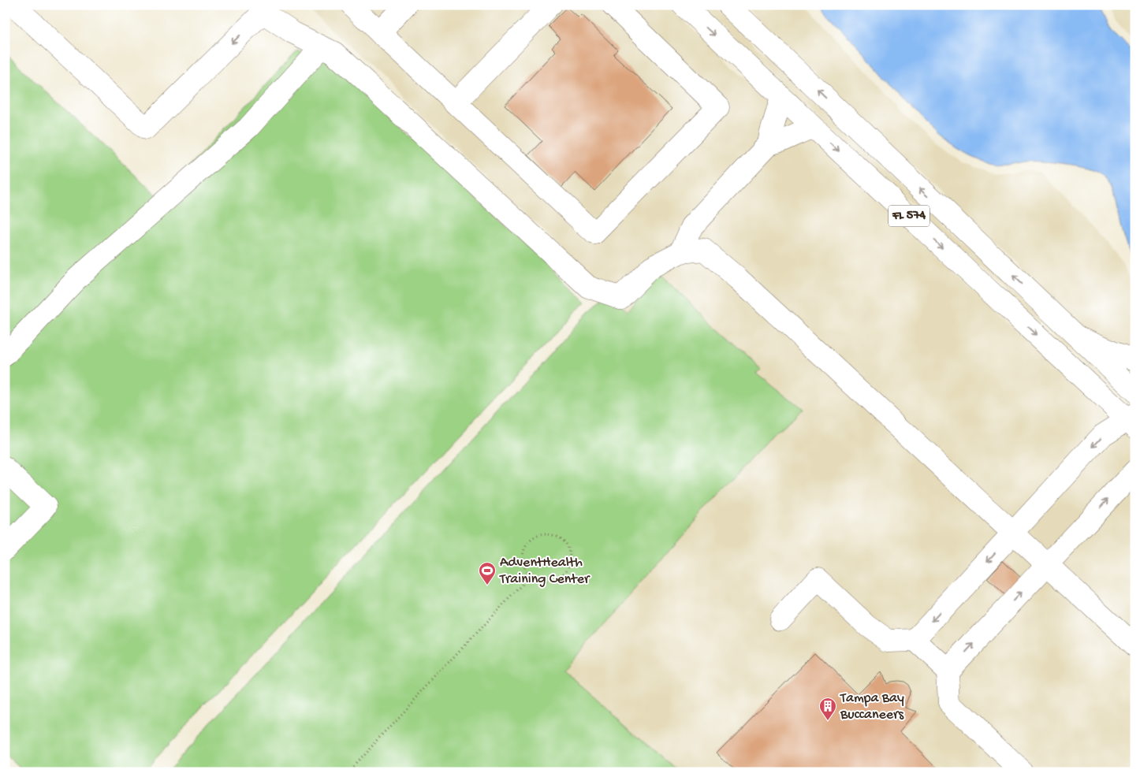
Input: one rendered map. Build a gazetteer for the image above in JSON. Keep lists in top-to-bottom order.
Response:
{
  "streets": {
    "main road": ["FL 574"]
  },
  "places": {
    "sports": ["AdventHealth Training Center"],
    "building": ["Tampa Bay Buccaneers"]
  }
}
